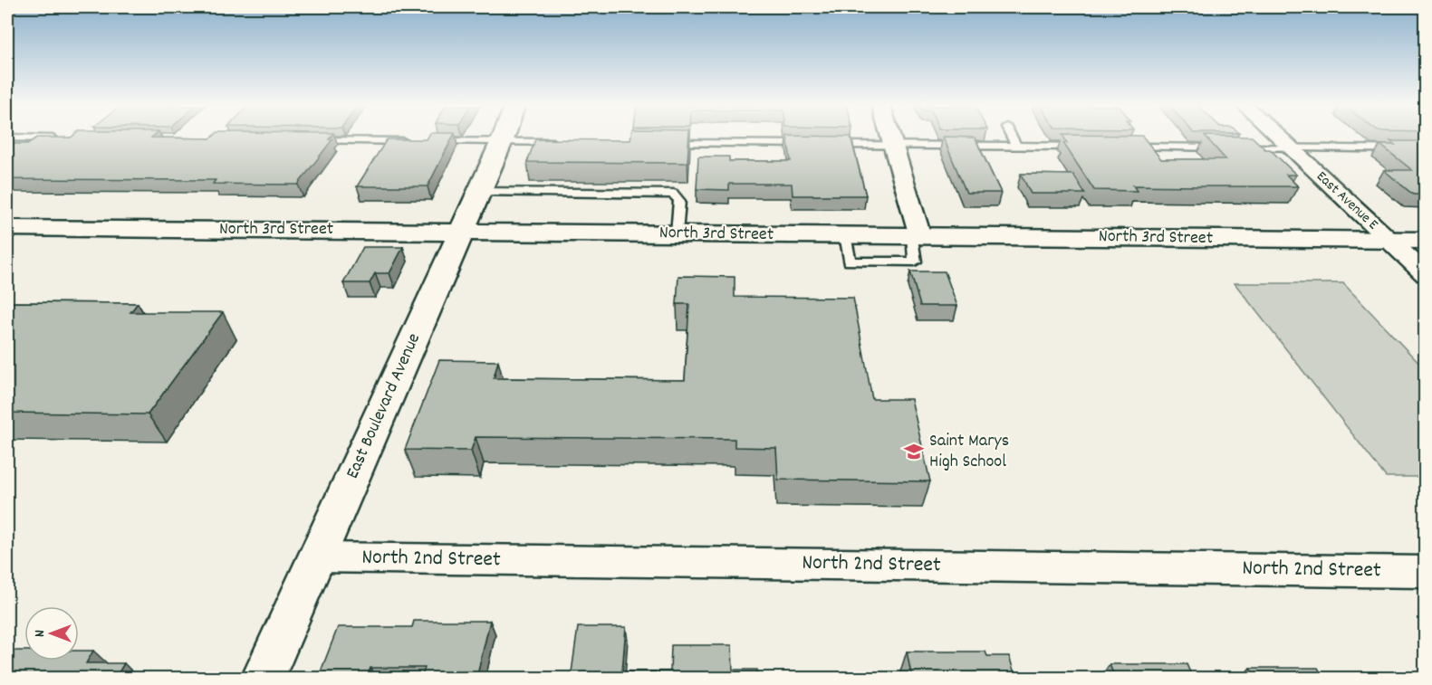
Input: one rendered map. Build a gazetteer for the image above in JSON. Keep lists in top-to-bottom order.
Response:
{
  "streets": {
    "street": [
      "East Avenue E",
      "North 3rd Street",
      "East Boulevard Avenue",
      "North 2nd Street"
    ]
  },
  "crossings": [
    ["East Avenue E", "North 3rd Street"],
    ["North 3rd Street", "East Boulevard Avenue"],
    ["East Boulevard Avenue", "North 2nd Street"]
  ],
  "places": {
    "school or university": ["Saint Marys High School"]
  },
  "north": "left"
}
